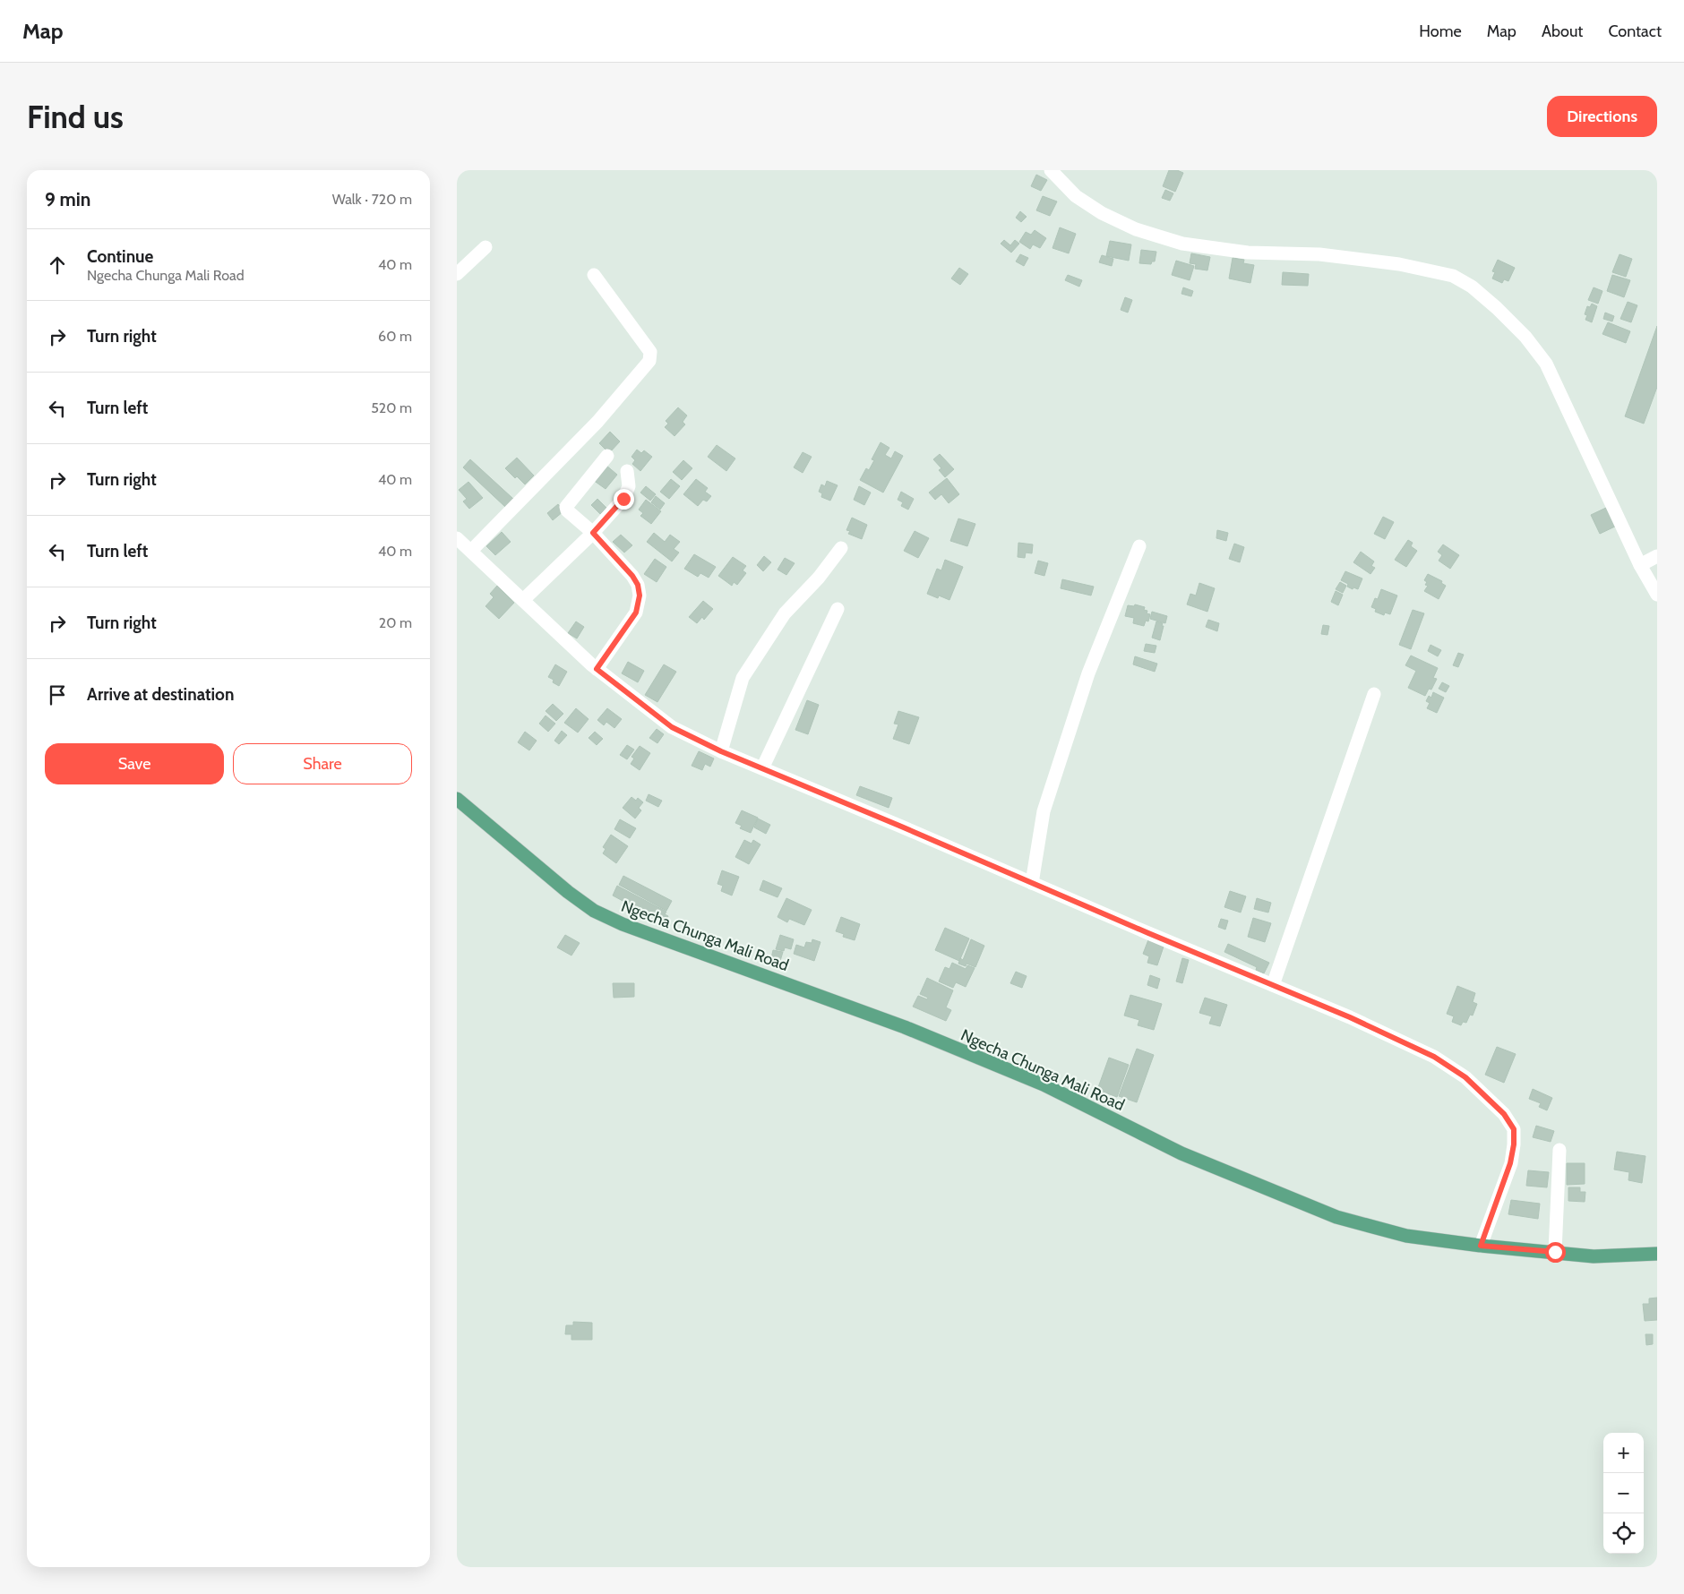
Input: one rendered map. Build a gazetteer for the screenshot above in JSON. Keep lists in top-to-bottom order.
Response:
{
  "streets": {
    "main road": ["Ngecha Chunga Mali Road"]
  },
  "page": {
    "header": "Map",
    "nav": [
      "Home",
      "Map",
      "About",
      "Contact"
    ],
    "buttons": [
      "Directions",
      ["Save", "Share"]
    ],
    "title": "Find us",
    "heading": ["9 min", "Walk · 720 m"],
    "list": [
      ["Continue", "Ngecha Chunga Mali Road", "40 m"],
      ["Turn right", "60 m"],
      ["Turn left", "520 m"],
      ["Turn right", "40 m"],
      ["Turn left", "40 m"],
      ["Turn right", "20 m"],
      "Arrive at destination"
    ],
    "map_buttons": ["+", "−"]
  }
}
